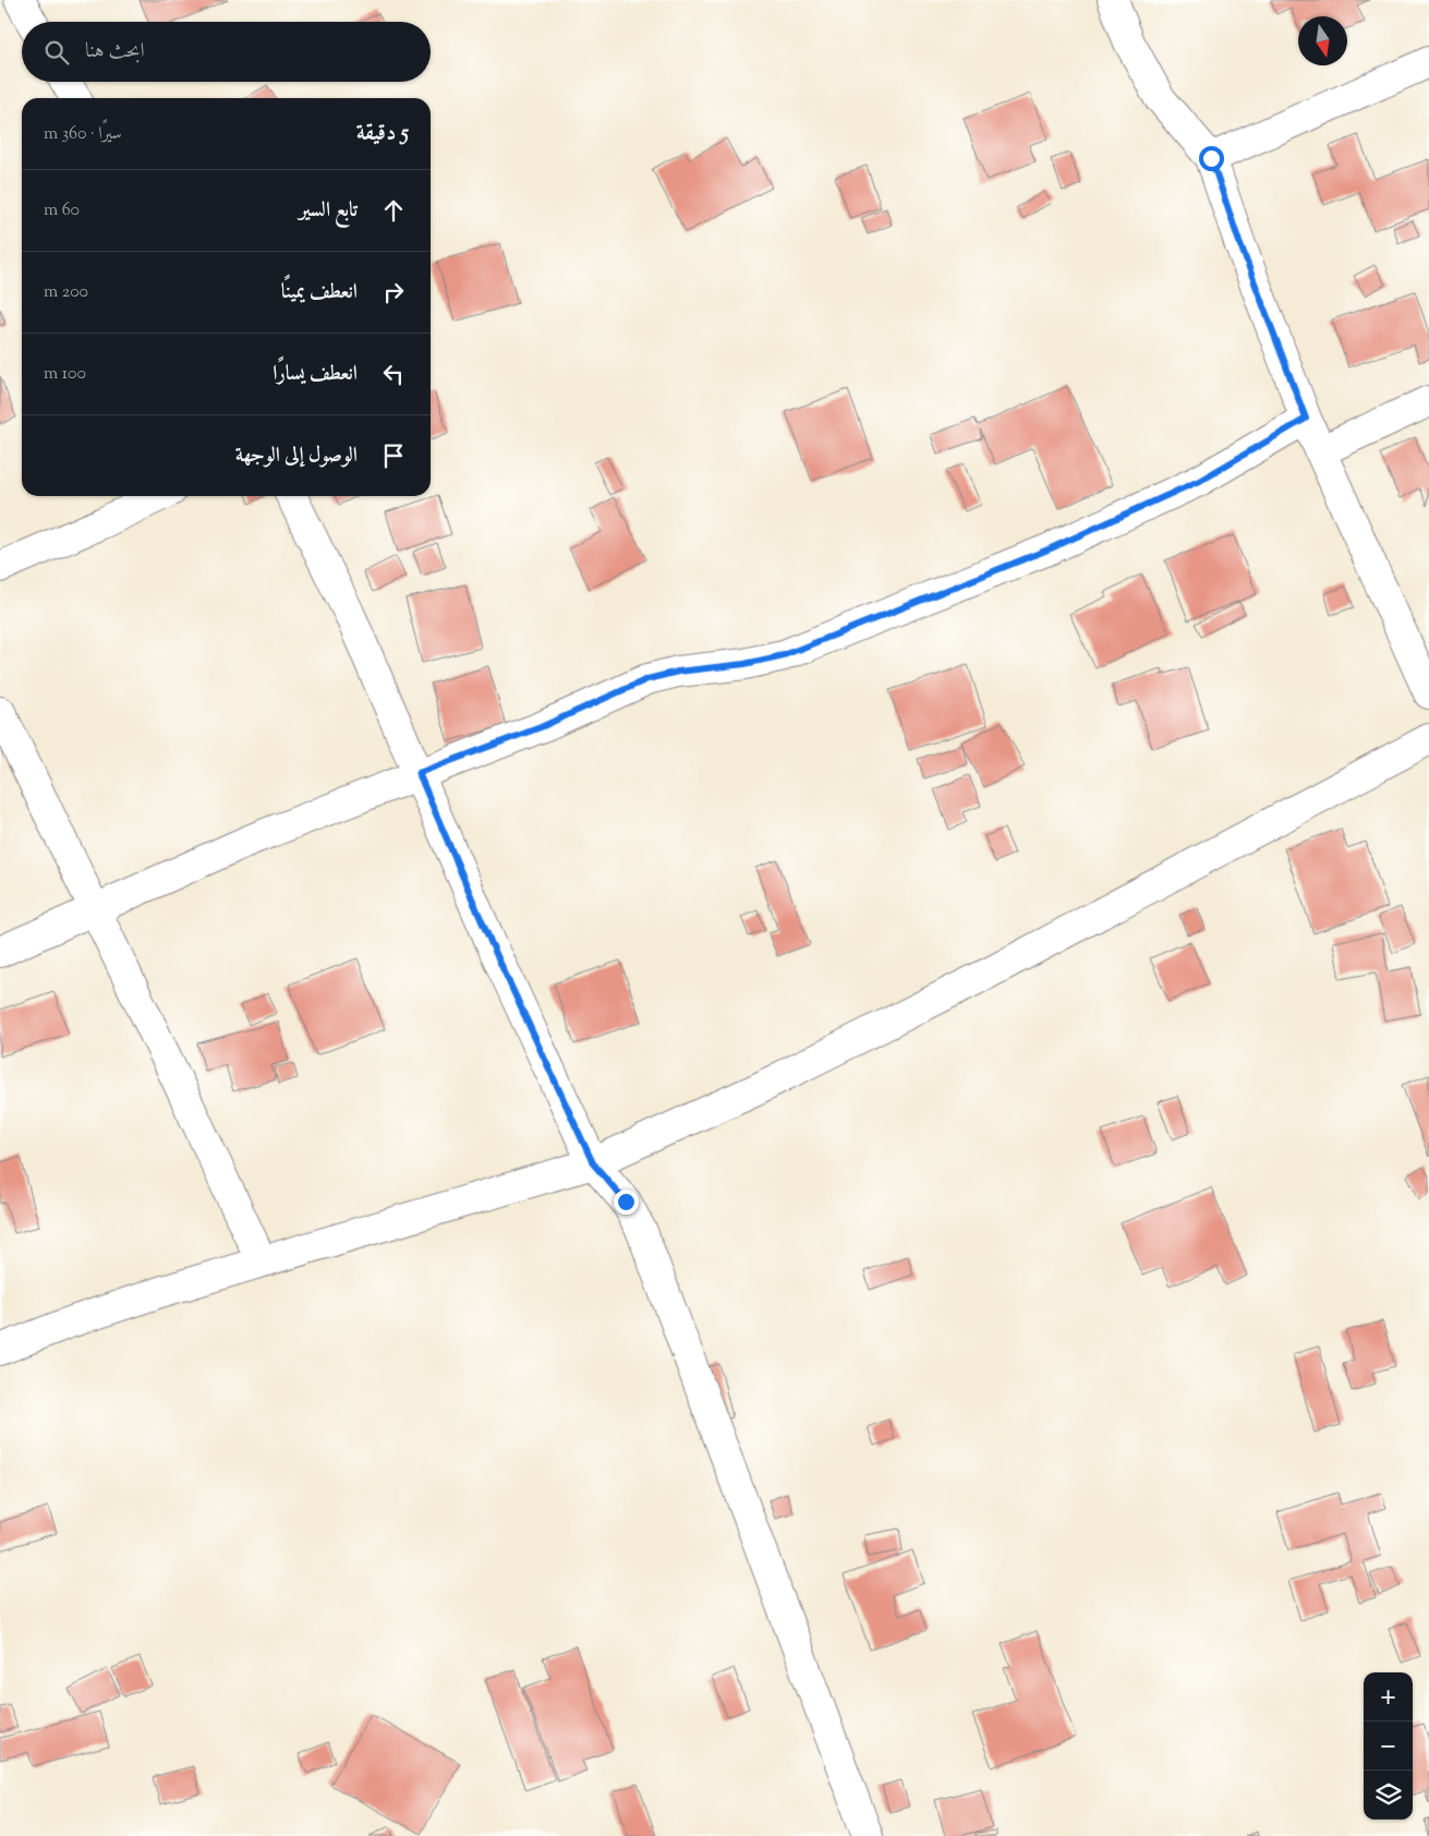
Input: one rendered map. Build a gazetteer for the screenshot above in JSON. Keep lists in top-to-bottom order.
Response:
{
  "north": "bottom",
  "page": {
    "search": "ابحث هنا",
    "heading": ["5 دقيقة", "سيرًا · 360 m"],
    "list": [
      ["تابع السير", "60 m"],
      ["انعطف يمينًا", "200 m"],
      ["انعطف يسارًا", "100 m"],
      "الوصول إلى الوجهة"
    ],
    "map_buttons": ["+", "−"]
  }
}
